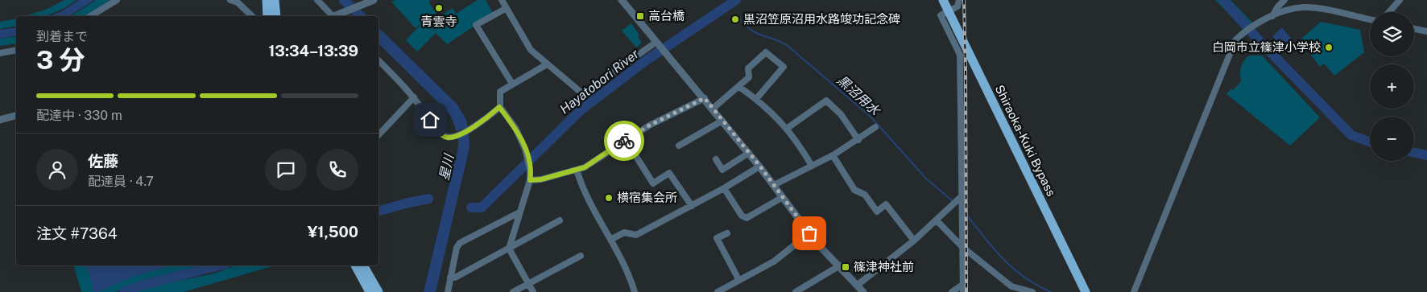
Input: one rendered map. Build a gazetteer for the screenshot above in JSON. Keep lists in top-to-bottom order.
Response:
{
  "streets": {
    "main road": ["Shiraoka-Kuki Bypass"]
  },
  "water": ["Hayatobori River", "黒沼用水", "星川"],
  "places": {
    "other": [
      "青雲寺",
      "黒沼笠原沼用水路竣功記念碑",
      "白岡市立篠津小学校",
      "横宿集会所"
    ],
    "transit": ["高台橋", "篠津神社前"]
  },
  "page": {
    "map_buttons": ["+", "−"],
    "heading": ["3 分", "到着まで", "13:34–13:39"],
    "panel": [
      "佐藤",
      "配達員 · 4.7",
      "注文 #7364",
      "¥1,500"
    ],
    "bar": "配達中 · 330 m"
  }
}
